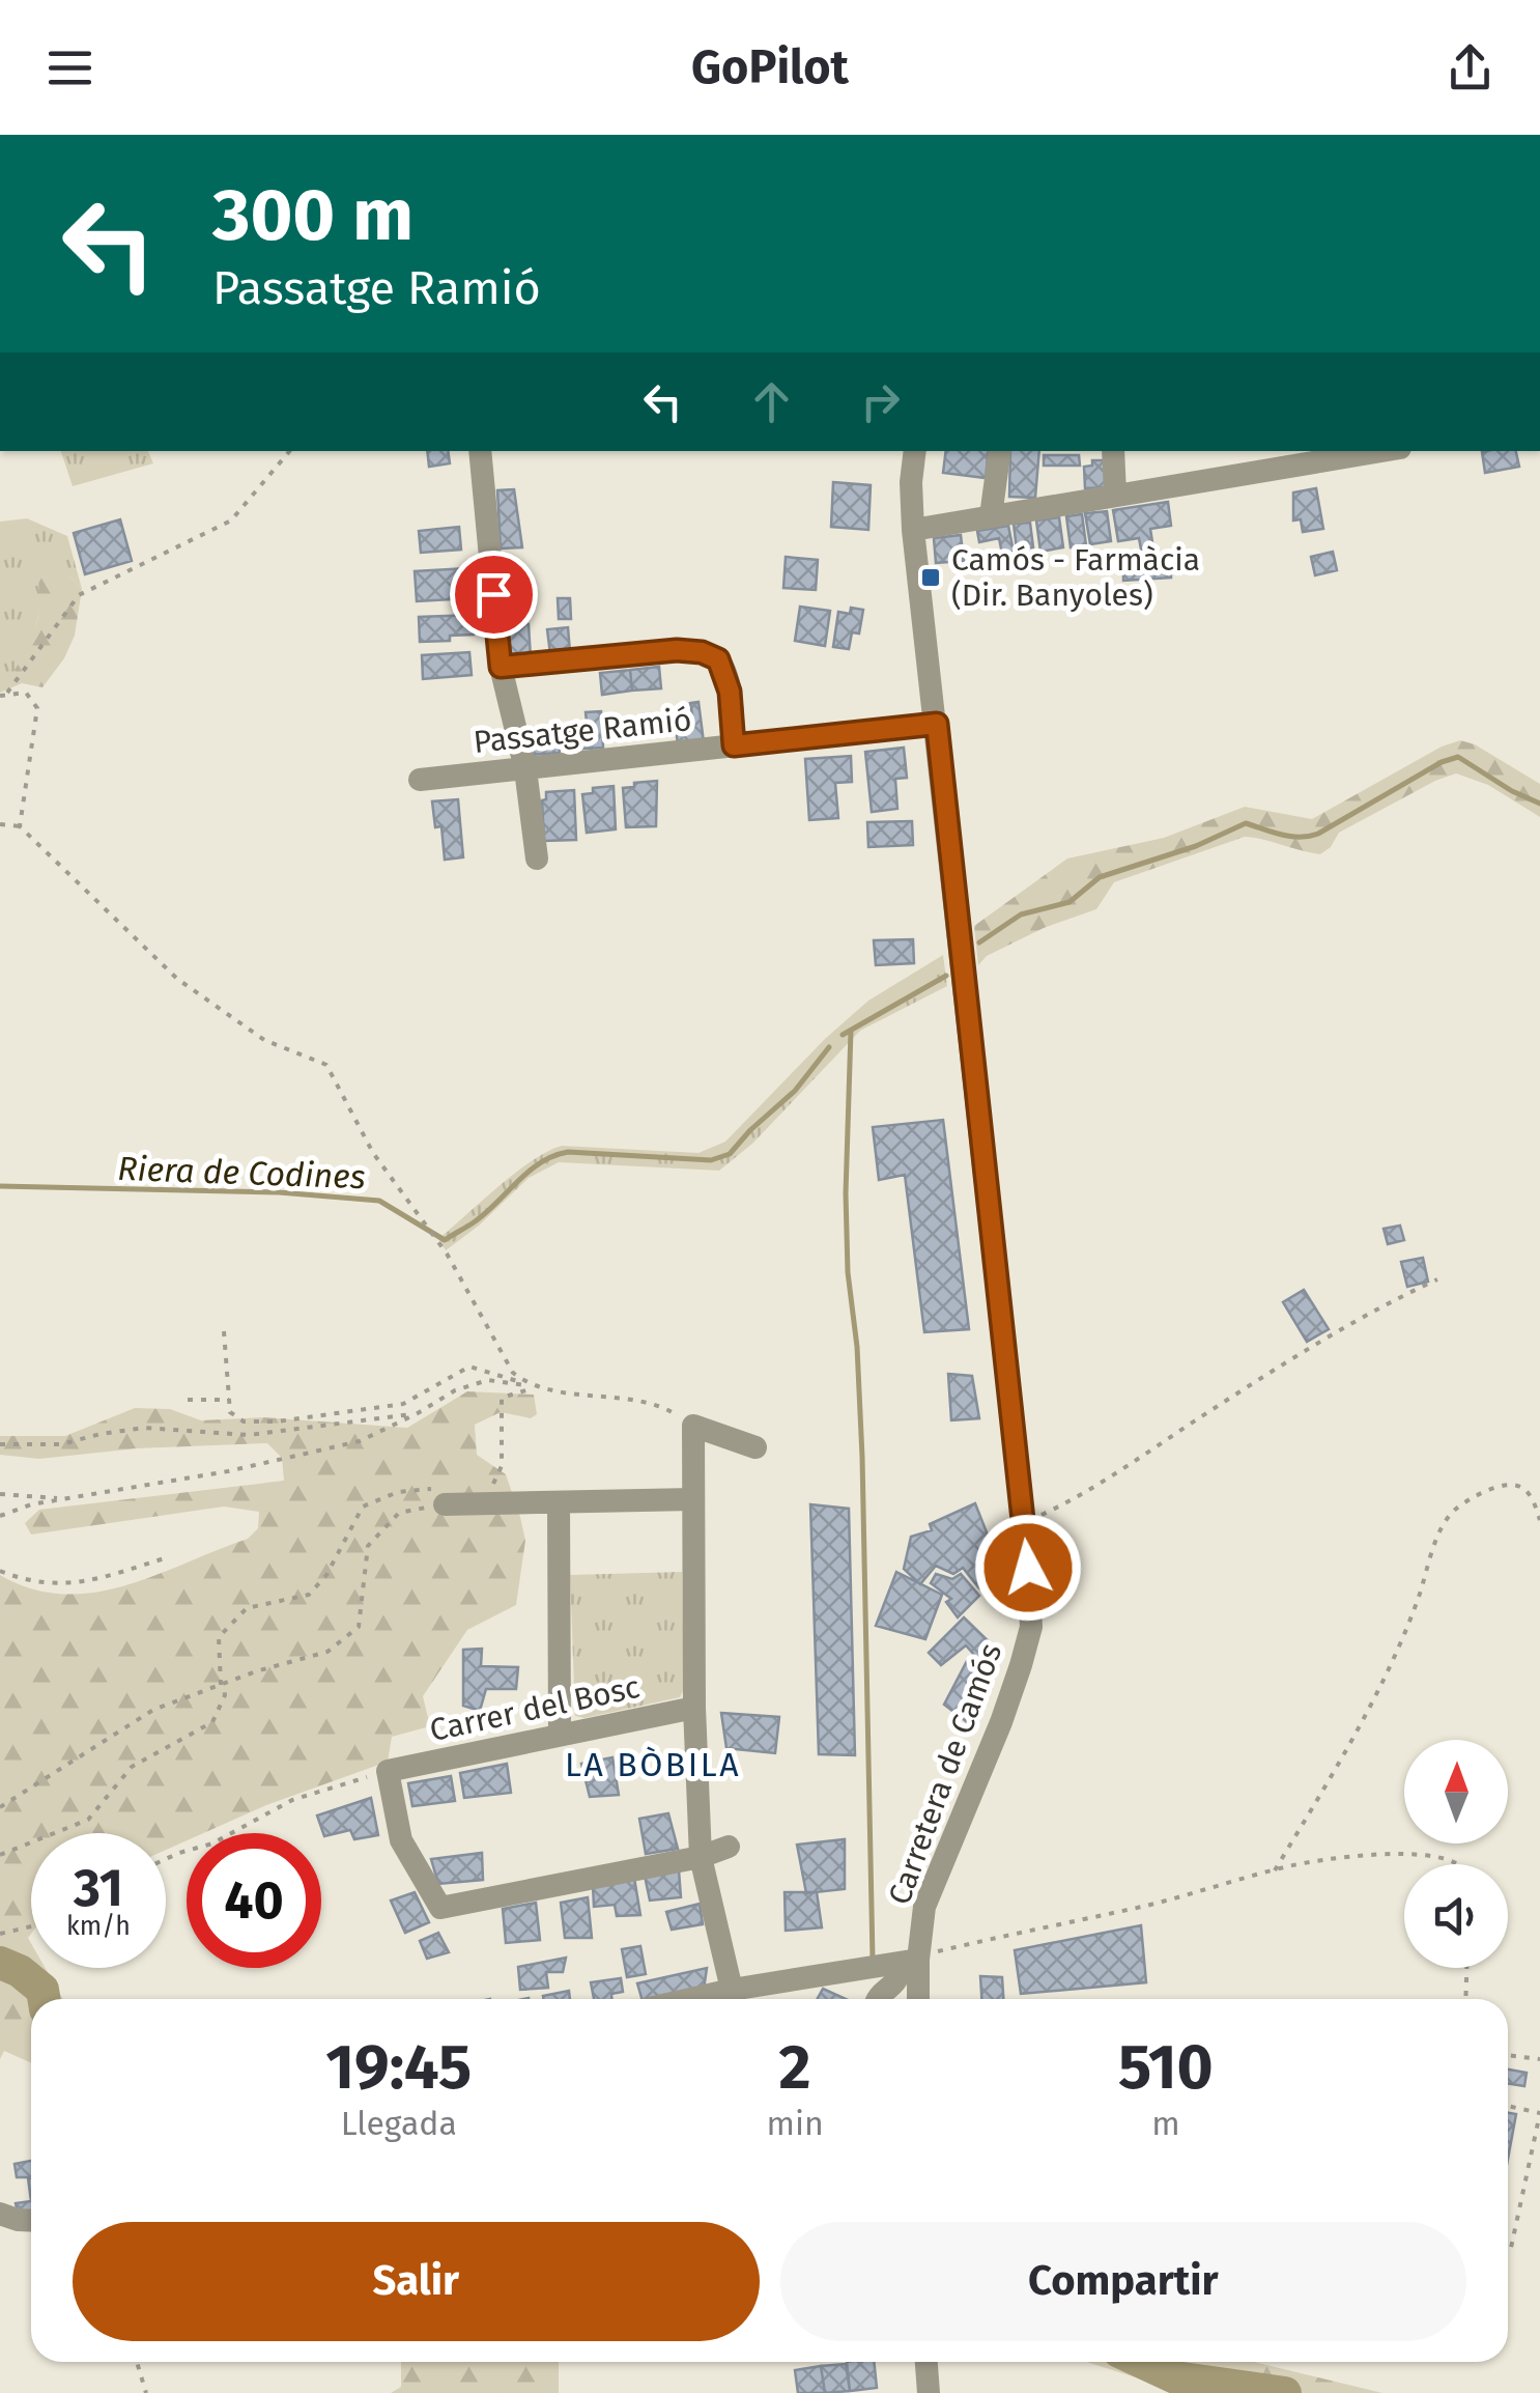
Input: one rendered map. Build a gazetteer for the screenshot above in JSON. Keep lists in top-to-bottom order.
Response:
{
  "streets": {
    "street": ["Passatge Ramió", "Carrer del Bosc", "Carretera de Camós"]
  },
  "crossings": [
    ["Passatge Ramió", "Carretera de Camós"]
  ],
  "districts": ["LA BÒBILA"],
  "water": ["Riera de Codines"],
  "places": {
    "transit": ["Camós - Farmàcia (Dir. Banyoles)"]
  },
  "north": "top",
  "page": {
    "header": "GoPilot",
    "turn": ["300 m", "Passatge Ramió"],
    "speed": "31 km/h",
    "limit": "40",
    "eta": [
      "19:45",
      "Llegada",
      "2",
      "min",
      "510",
      "m"
    ],
    "buttons": ["Salir", "Compartir"]
  }
}
